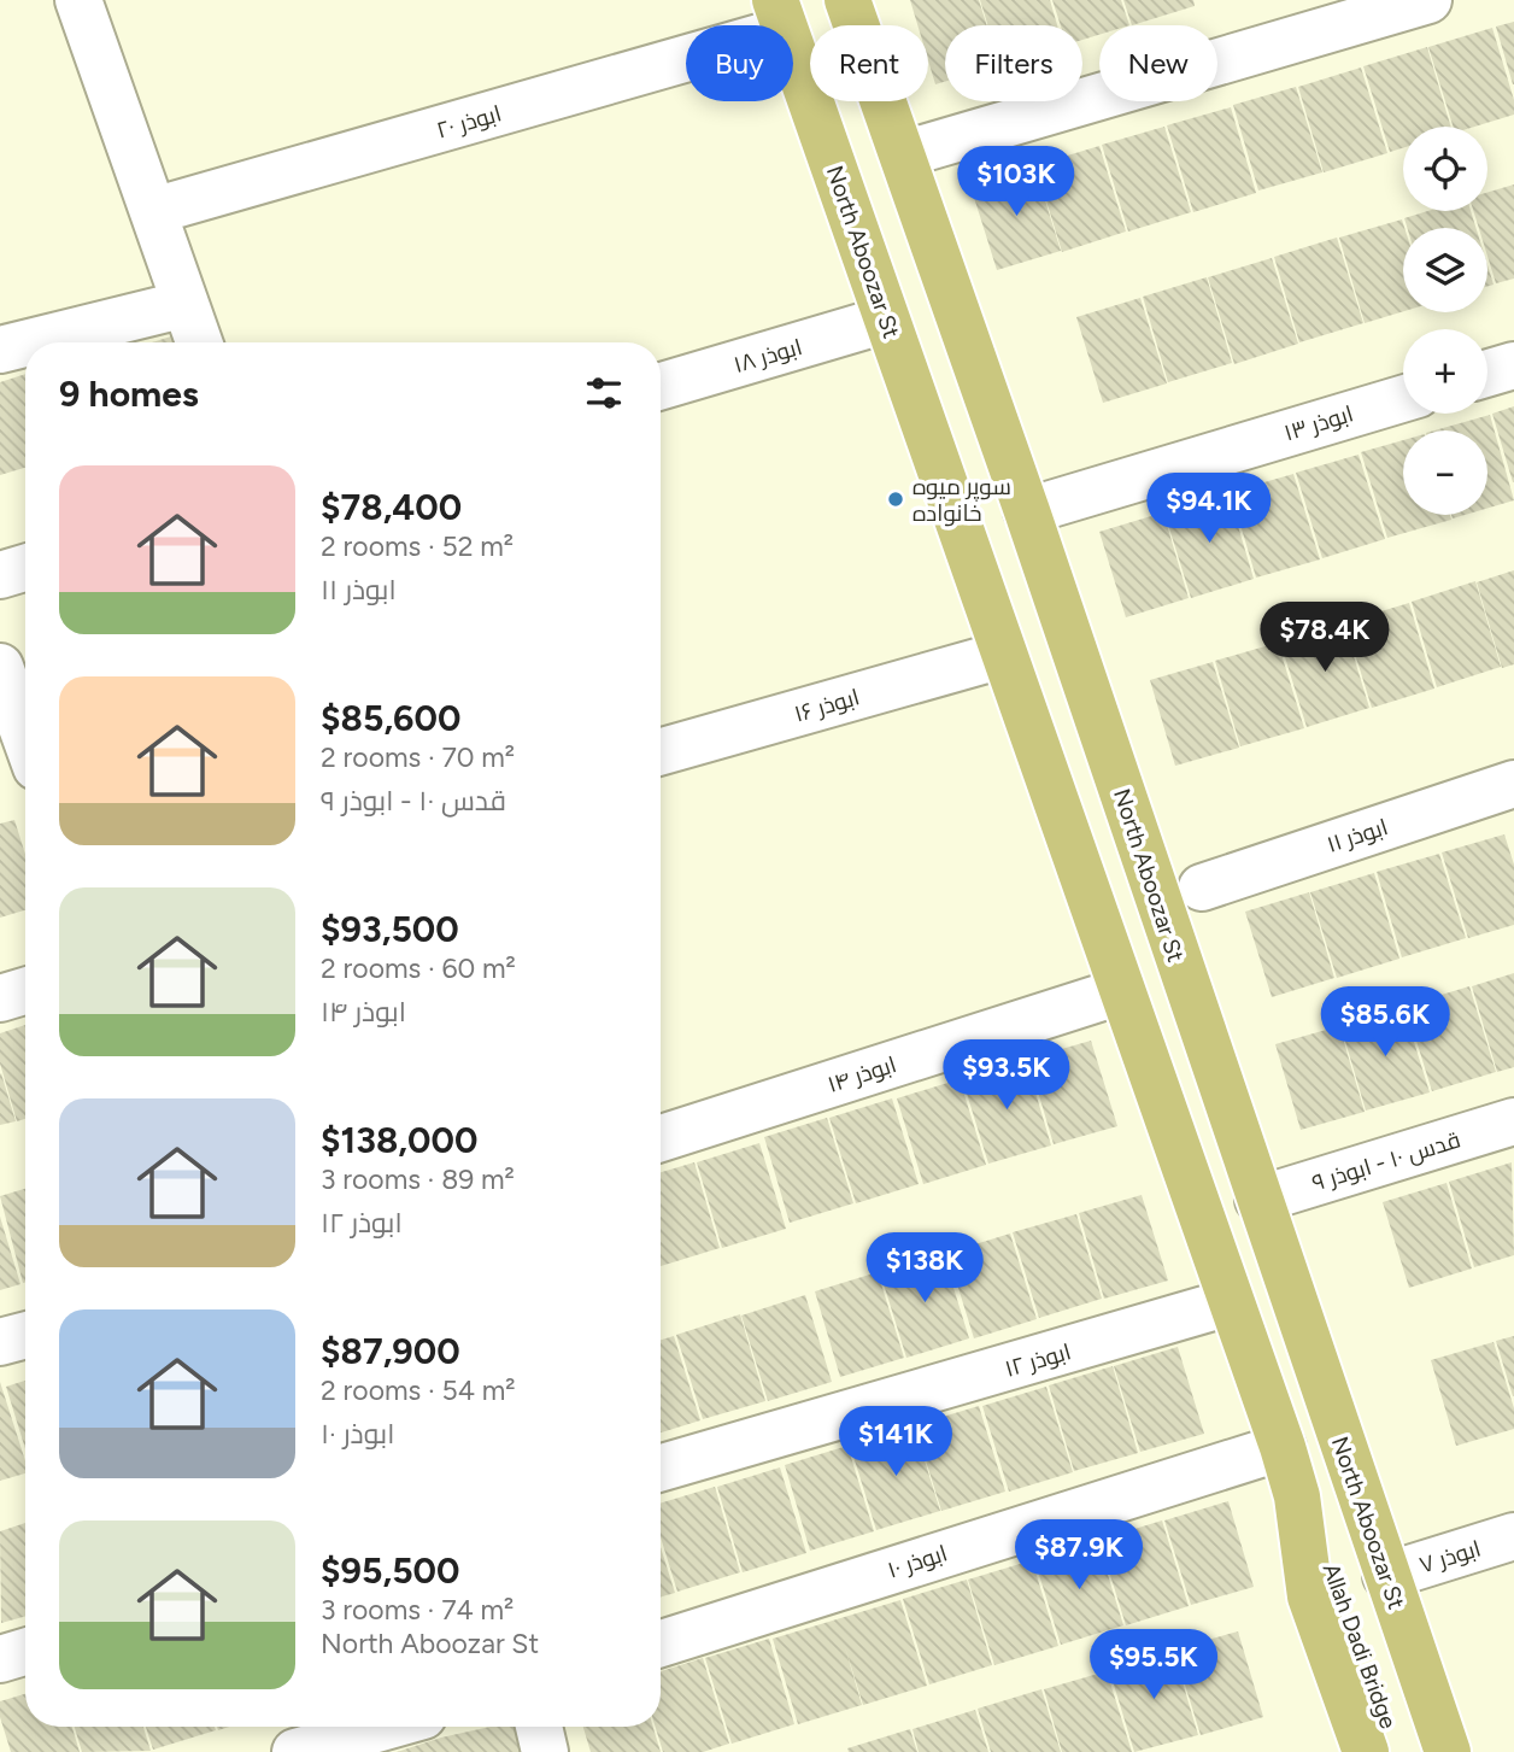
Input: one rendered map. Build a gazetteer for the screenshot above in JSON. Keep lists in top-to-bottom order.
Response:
{
  "streets": {
    "main road": ["North Aboozar St"],
    "street": [
      "ابوذر ۲۰",
      "ابوذر ۱۸",
      "ابوذر ۱۳",
      "ابوذر ۱۶",
      "ابوذر ۱۱",
      "ابوذر ۱۴",
      "قدس ۱۰ - ابوذر ۹",
      "ابوذر ۱۲",
      "ابوذر ۷",
      "ابوذر ۱۰"
    ]
  },
  "crossings": [
    ["ابوذر ۲۰", "North Aboozar St"],
    ["North Aboozar St", "ابوذر ۱۸"],
    ["North Aboozar St", "ابوذر ۱۳"],
    ["North Aboozar St", "ابوذر ۱۶"],
    ["North Aboozar St", "ابوذر ۱۴"],
    ["North Aboozar St", "قدس ۱۰ - ابوذر ۹"],
    ["North Aboozar St", "ابوذر ۱۲"],
    ["North Aboozar St", "ابوذر ۷"],
    ["North Aboozar St", "ابوذر ۱۰"]
  ],
  "places": ["سوپر میوه خانواده"],
  "page": {
    "chip": [
      "Buy",
      "Rent",
      "Filters",
      "New"
    ],
    "map_buttons": ["+", "−"],
    "price": [
      "$103K",
      "$94.1K",
      "$78.4K",
      "$85.6K",
      "$93.5K",
      "$138K",
      "$141K",
      "$87.9K",
      "$95.5K"
    ],
    "heading": "9 homes",
    "list": [
      {
        "name": "$78,400",
        "note": "2 rooms · 52 m² · ابوذر ۱۱"
      },
      {
        "name": "$85,600",
        "note": "2 rooms · 70 m² · قدس ۱۰ - ابوذر ۹"
      },
      {
        "name": "$93,500",
        "note": "2 rooms · 60 m² · ابوذر ۱۴"
      },
      {
        "name": "$138,000",
        "note": "3 rooms · 89 m² · ابوذر ۱۲"
      },
      {
        "name": "$87,900",
        "note": "2 rooms · 54 m² · ابوذر ۱۰"
      },
      {
        "name": "$95,500",
        "note": "3 rooms · 74 m² · North Aboozar St"
      }
    ]
  }
}
